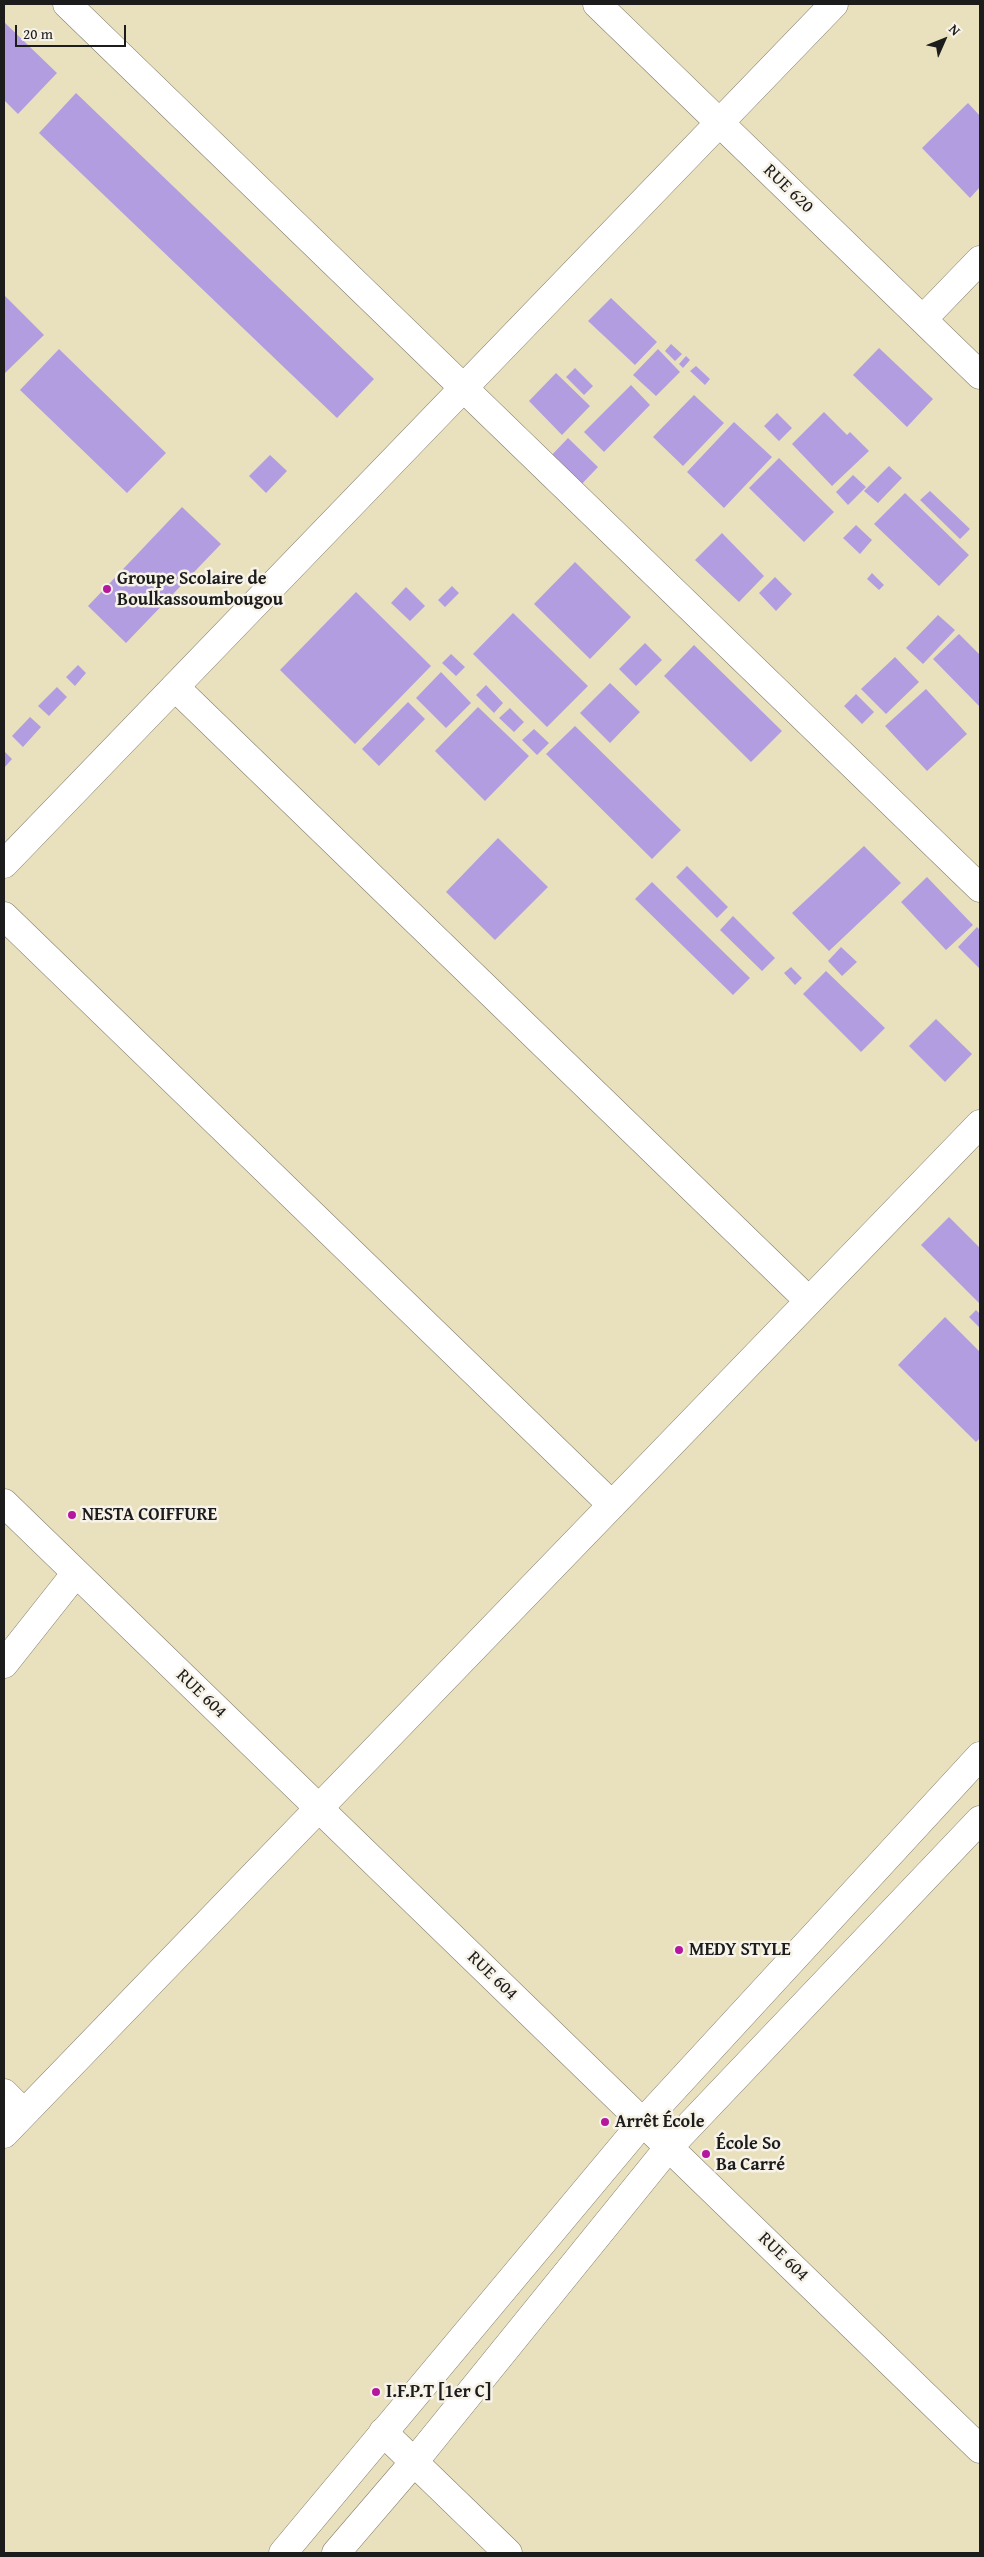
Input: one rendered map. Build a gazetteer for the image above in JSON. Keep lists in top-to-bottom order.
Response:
{
  "streets": {
    "street": ["RUE 620", "RUE 604"]
  },
  "places": [
    "Groupe Scolaire de Boulkassoumbougou",
    "NESTA COIFFURE",
    "MEDY STYLE",
    "Arrêt École",
    "École So Ba Carré",
    "I.F.P.T [1er C]"
  ],
  "scale_bar": "20 m",
  "north": "top right"
}
